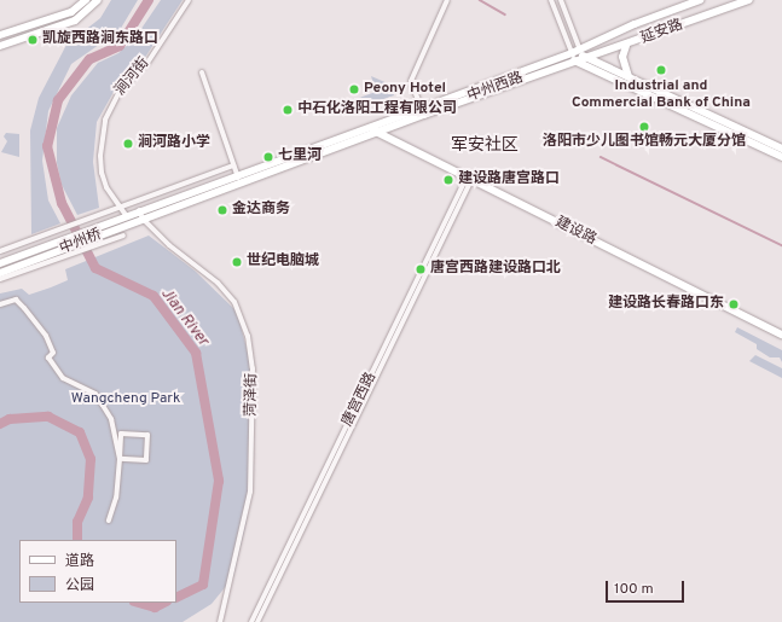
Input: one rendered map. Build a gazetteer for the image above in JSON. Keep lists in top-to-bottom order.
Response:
{
  "streets": {
    "main road": [
      "延安路",
      "中州西路",
      "建设路",
      "中州桥"
    ],
    "street": ["涧河街", "菏泽街", "唐宫西路"]
  },
  "crossings": [
    ["延安路", "中州西路"],
    ["涧河街", "中州西路"],
    ["中州西路", "建设路"],
    ["中州西路", "中州桥"],
    ["中州西路", "菏泽街"],
    ["建设路", "唐宫西路"]
  ],
  "districts": ["军安社区"],
  "water": ["Jian River"],
  "parks": ["Wangcheng Park"],
  "places": [
    "凯旋西路涧东路口",
    "Industrial and Commercial Bank of China",
    "Peony Hotel",
    "中石化洛阳工程有限公司",
    "洛阳市少儿图书馆畅元大厦分馆",
    "涧河路小学",
    "七里河",
    "建设路唐宫路口",
    "金达商务",
    "世纪电脑城",
    "唐宫西路建设路口北",
    "建设路长春路口东"
  ],
  "legend": ["道路", "公园"],
  "scale_bar": "100 m"
}
